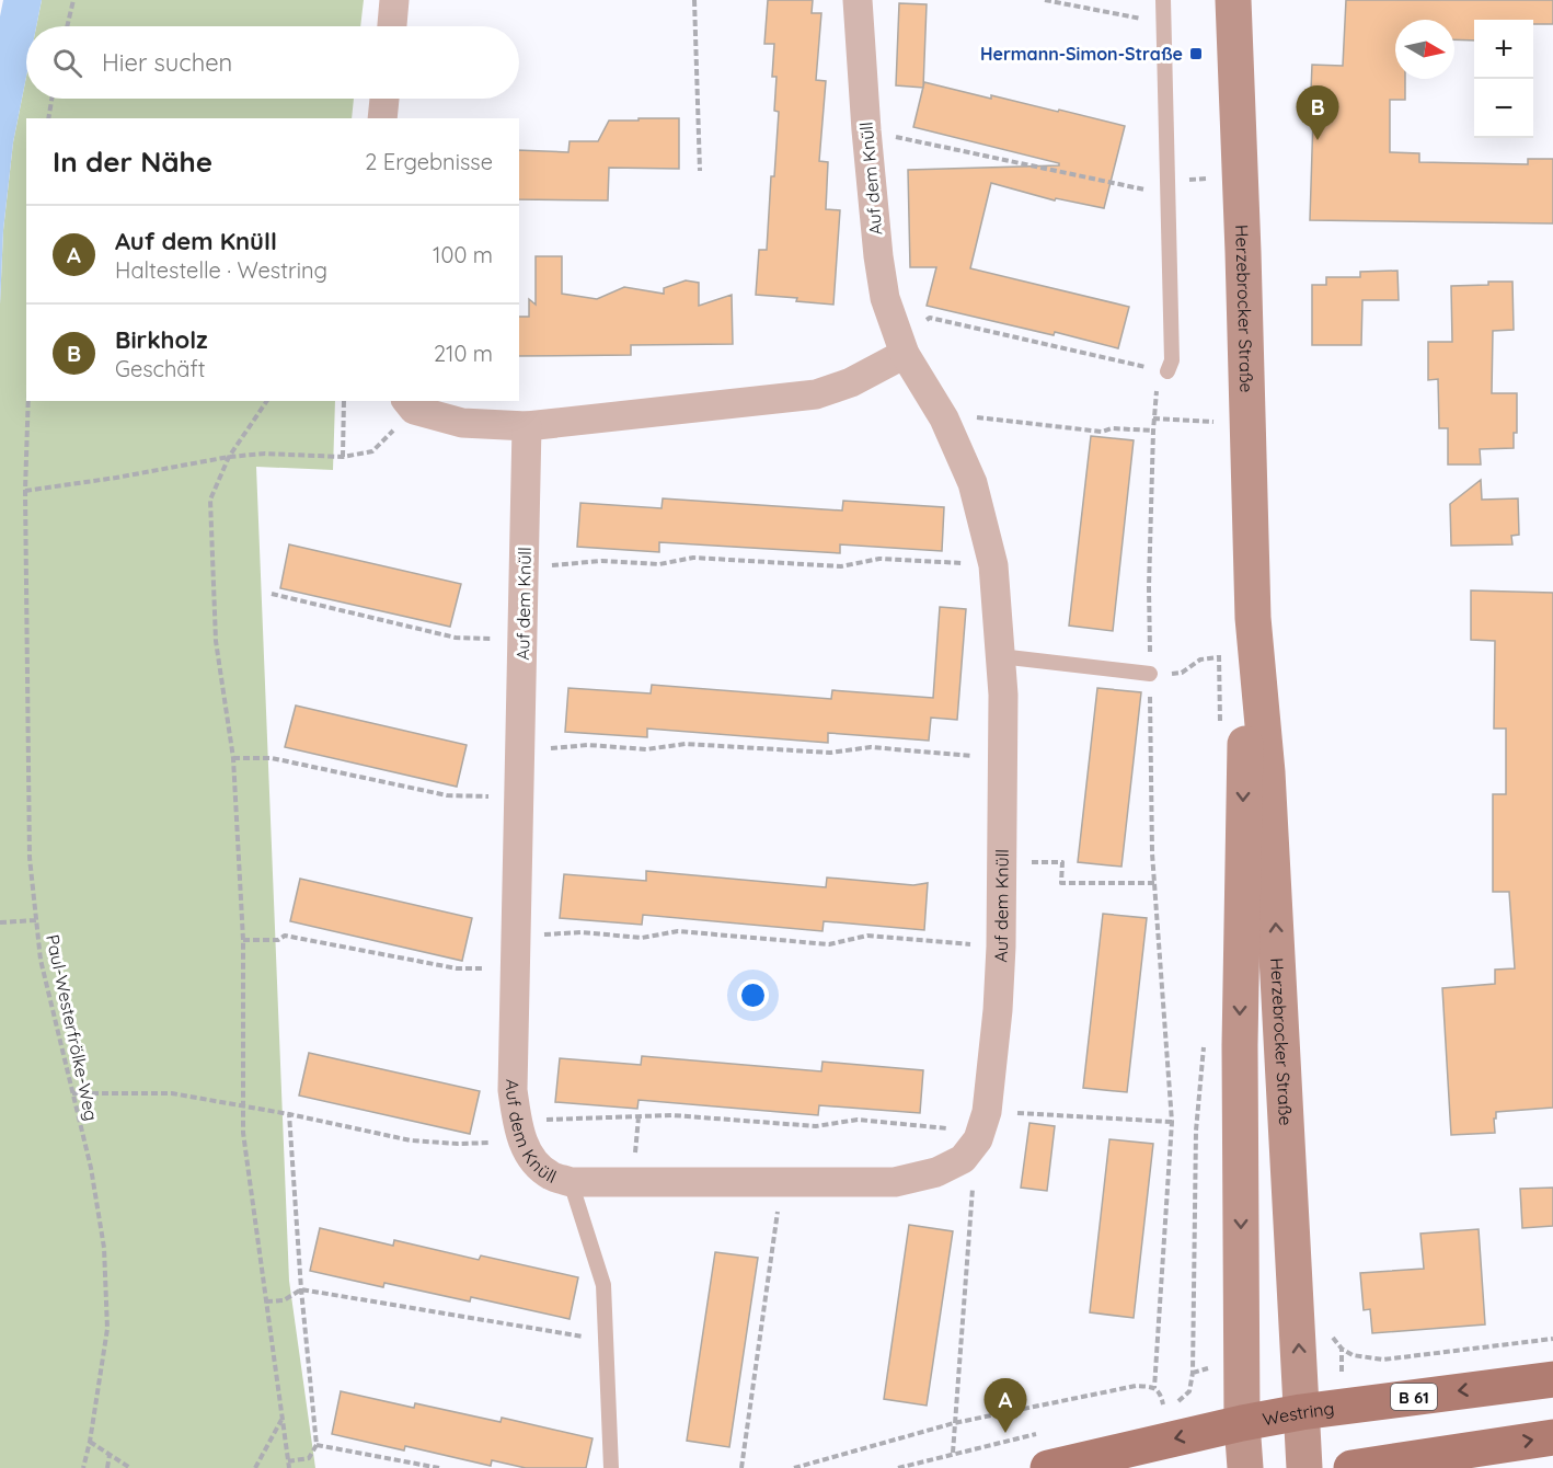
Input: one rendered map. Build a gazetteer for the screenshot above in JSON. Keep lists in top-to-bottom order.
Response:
{
  "streets": {
    "main road": ["Herzebrocker Straße", "B 61", "Westring"],
    "street": ["Auf dem Knüll"],
    "path": ["Paul-Westerfrölke-Weg"]
  },
  "crossings": [
    ["Herzebrocker Straße", "Westring"]
  ],
  "places": {
    "transit": ["Hermann-Simon-Straße"]
  },
  "north": "right",
  "page": {
    "map_buttons": ["+", "−"],
    "search": "Hier suchen",
    "pins": ["B", "A"],
    "heading": ["In der Nähe", "2 Ergebnisse"],
    "list": [
      {
        "mark": "A",
        "name": "Auf dem Knüll",
        "note": "Haltestelle · Westring",
        "value": "100 m"
      },
      {
        "mark": "B",
        "name": "Birkholz",
        "note": "Geschäft",
        "value": "210 m"
      }
    ]
  }
}
